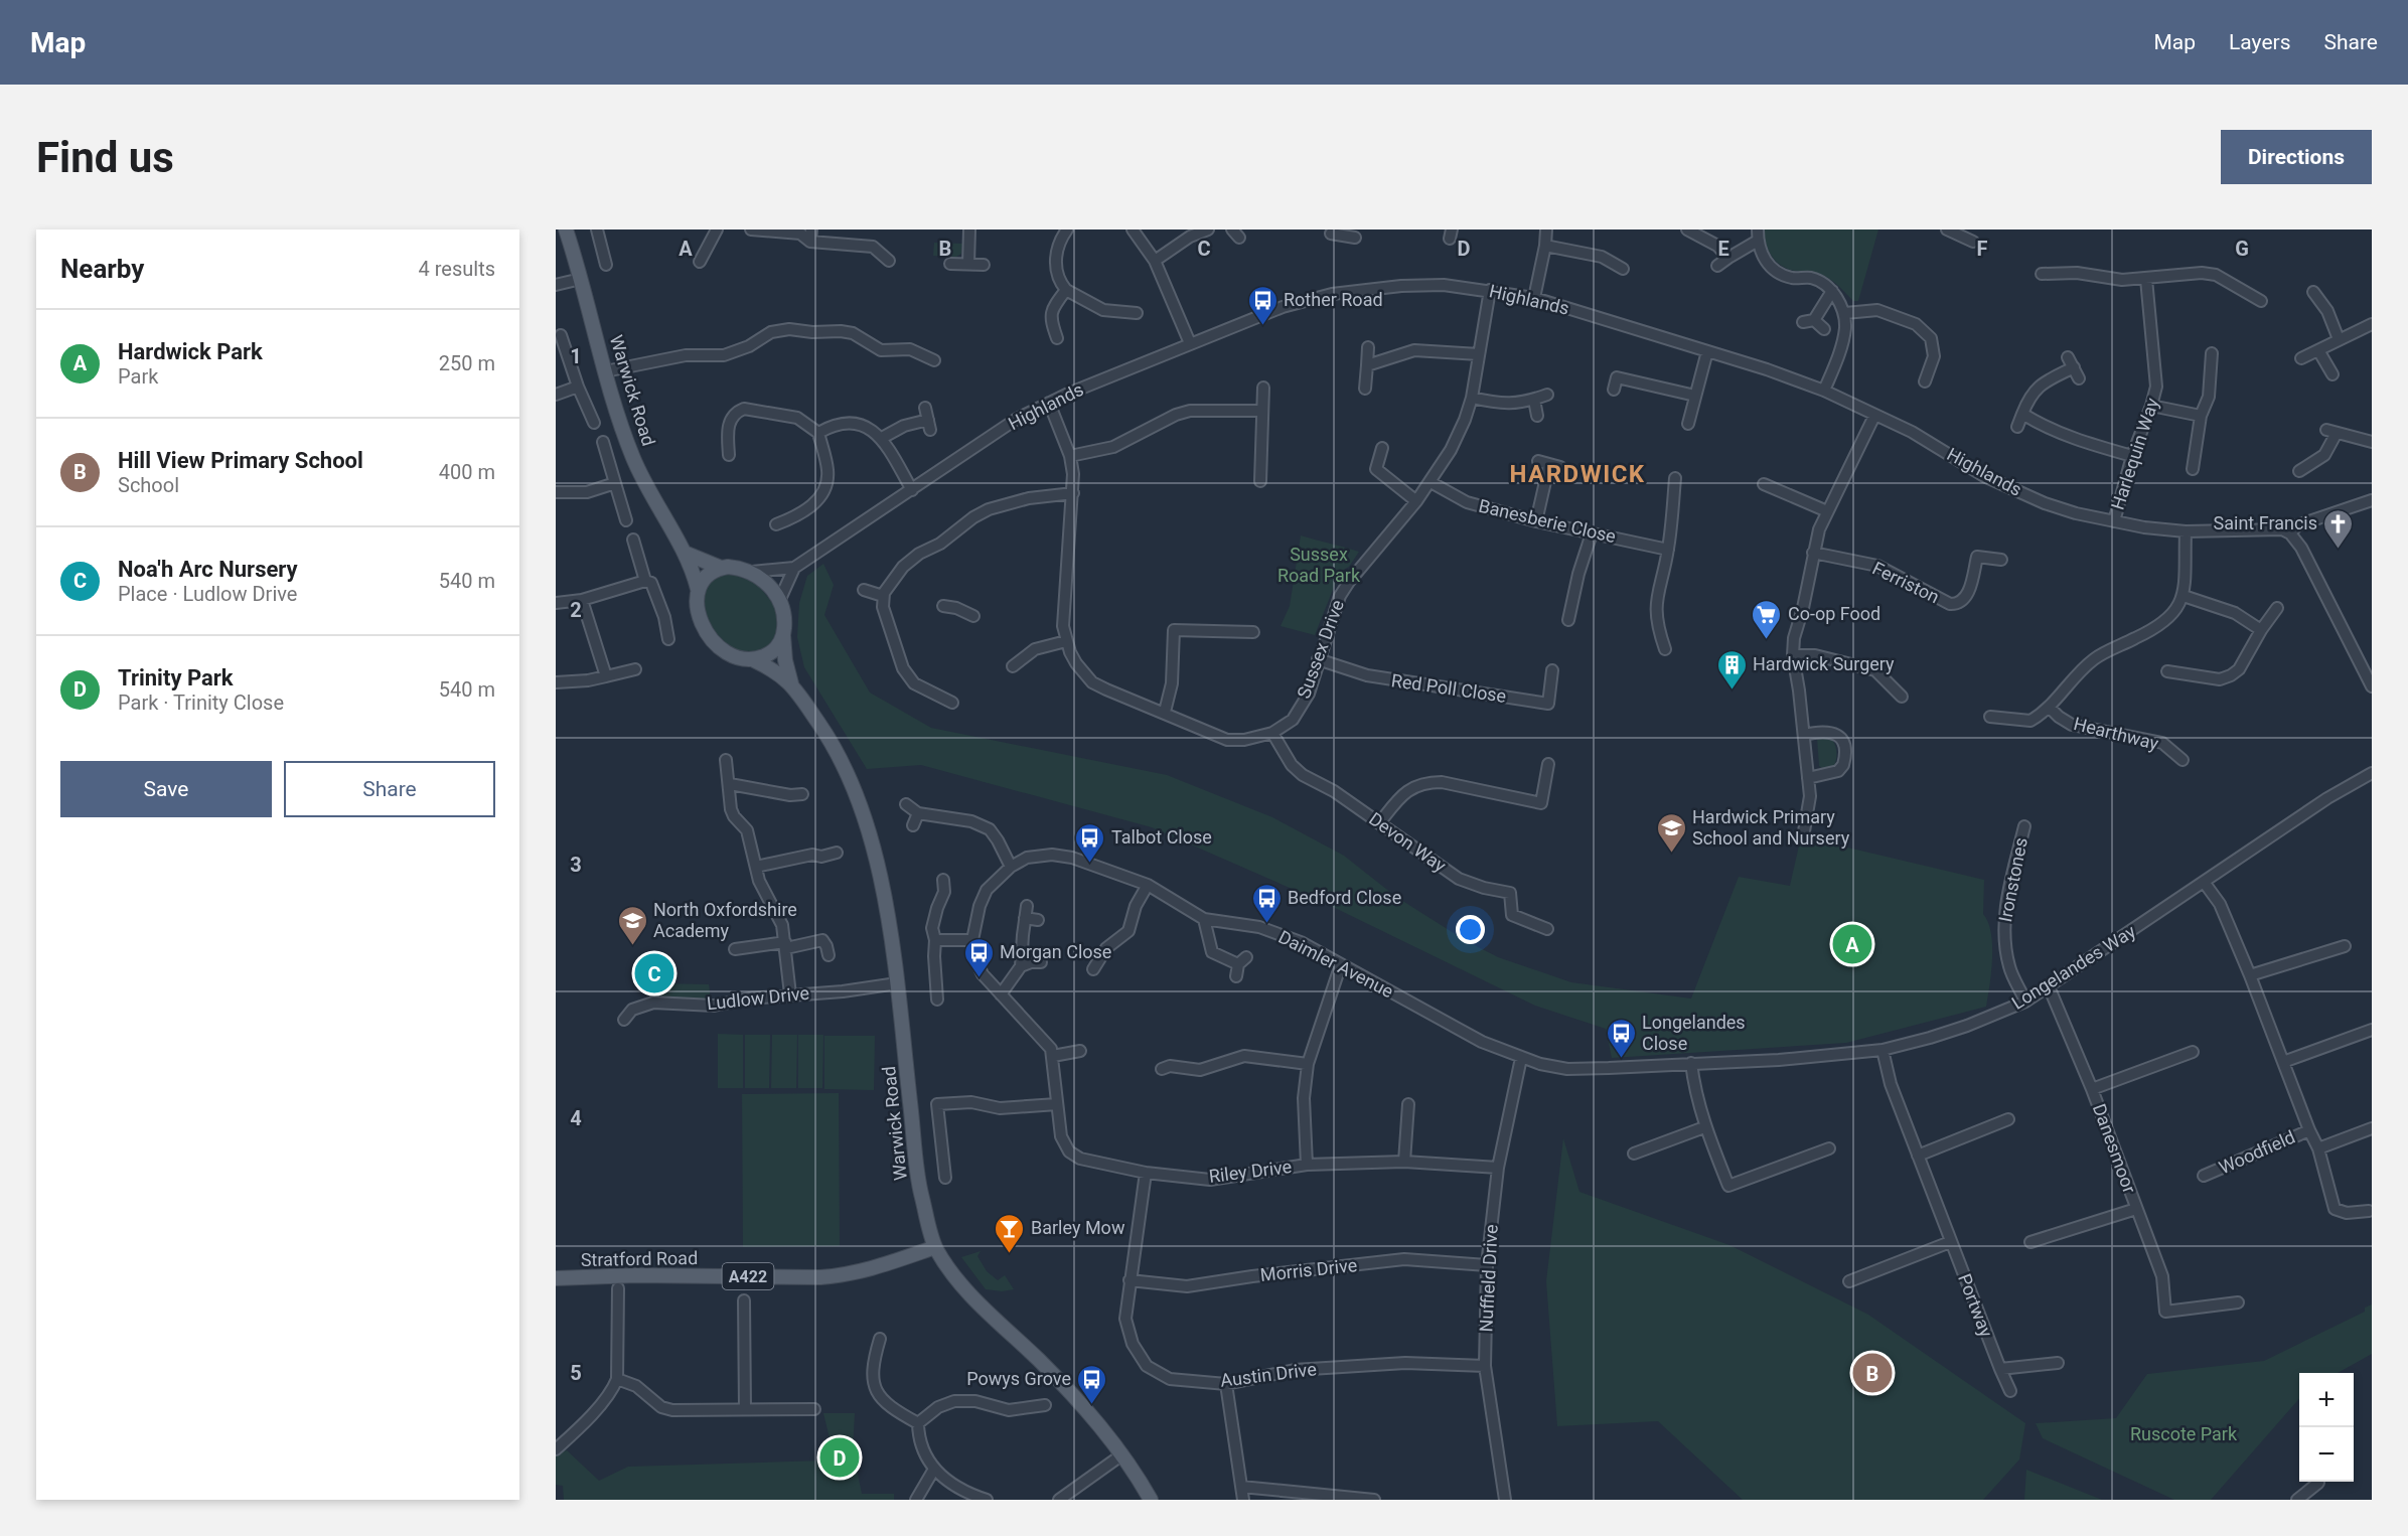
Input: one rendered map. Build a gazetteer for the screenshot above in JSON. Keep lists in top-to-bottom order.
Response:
{
  "streets": {
    "main road": ["Warwick Road", "Stratford Road", "A422"],
    "street": [
      "Highlands",
      "Harlequin Way",
      "Banesberie Close",
      "Ferriston",
      "Sussex Drive",
      "Red Poll Close",
      "Hearthway",
      "Devon Way",
      "Ironstones",
      "Daimler Avenue",
      "Longelandes Way",
      "Ludlow Drive",
      "Danesmoor",
      "Woodfield",
      "Riley Drive",
      "Morris Drive",
      "Nuffield Drive",
      "Portway",
      "Austin Drive"
    ]
  },
  "crossings": [
    ["Highlands", "Warwick Road"],
    ["Highlands", "Harlequin Way"],
    ["Highlands", "Sussex Drive"],
    ["Warwick Road", "Ludlow Drive"],
    ["Warwick Road", "Stratford Road"],
    ["Banesberie Close", "Sussex Drive"],
    ["Sussex Drive", "Red Poll Close"],
    ["Sussex Drive", "Devon Way"],
    ["Ironstones", "Longelandes Way"],
    ["Daimler Avenue", "Longelandes Way"],
    ["Daimler Avenue", "Nuffield Drive"],
    ["Longelandes Way", "Danesmoor"],
    ["Longelandes Way", "Woodfield"],
    ["Longelandes Way", "Nuffield Drive"],
    ["Longelandes Way", "Portway"],
    ["Riley Drive", "Nuffield Drive"],
    ["Riley Drive", "Austin Drive"],
    ["Morris Drive", "Nuffield Drive"],
    ["Morris Drive", "Austin Drive"],
    ["Nuffield Drive", "Austin Drive"]
  ],
  "districts": ["HARDWICK"],
  "parks": ["Sussex Road Park", "Ruscote Park"],
  "places": {
    "bus stop": [
      "Rother Road",
      "Talbot Close",
      "Bedford Close",
      "Morgan Close",
      "Longelandes Close",
      "Powys Grove"
    ],
    "church": ["Saint Francis"],
    "supermarket": ["Co-op Food"],
    "building": ["Hardwick Surgery"],
    "school or university": ["Hardwick Primary School and Nursery", "North Oxfordshire Academy"],
    "bar": ["Barley Mow"]
  },
  "page": {
    "header": "Map",
    "nav": ["Map", "Layers", "Share"],
    "buttons": [
      "Directions",
      ["Save", "Share"]
    ],
    "title": "Find us",
    "heading": ["Nearby", "4 results"],
    "list": [
      {
        "mark": "A",
        "name": "Hardwick Park",
        "note": "Park",
        "value": "250 m"
      },
      {
        "mark": "B",
        "name": "Hill View Primary School",
        "note": "School",
        "value": "400 m"
      },
      {
        "mark": "C",
        "name": "Noa'h Arc Nursery",
        "note": "Place · Ludlow Drive",
        "value": "540 m"
      },
      {
        "mark": "D",
        "name": "Trinity Park",
        "note": "Park · Trinity Close",
        "value": "540 m"
      }
    ],
    "pins": [
      "A",
      "C",
      "B",
      "D"
    ],
    "map_buttons": ["+", "−"]
  },
  "grid": {
    "columns": [
      "A",
      "B",
      "C",
      "D",
      "E",
      "F",
      "G"
    ],
    "rows": [
      "1",
      "2",
      "3",
      "4",
      "5"
    ]
  }
}
